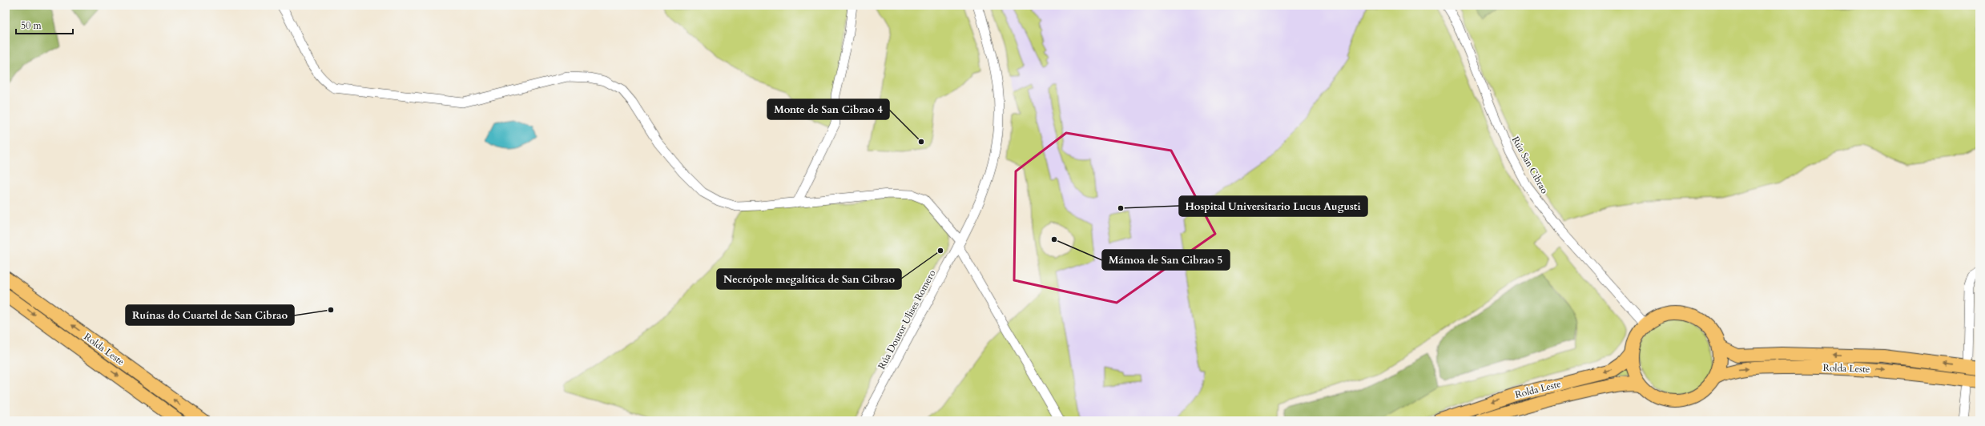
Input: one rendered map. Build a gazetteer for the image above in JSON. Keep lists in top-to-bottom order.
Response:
{
  "streets": {
    "highway": ["Rolda Leste"],
    "street": ["Rúa San Cibrao", "Rúa Doutor Ulises Romero"]
  },
  "crossings": [
    ["Rúa San Cibrao", "Rolda Leste"]
  ],
  "places": [
    "Monte de San Cibrao 4",
    "Hospital Universitario Lucus Augusti",
    "Mámoa de San Cibrao 5",
    "Necrópole megalítica de San Cibrao",
    "Ruínas do Cuartel de San Cibrao"
  ],
  "scale_bar": "50 m"
}
